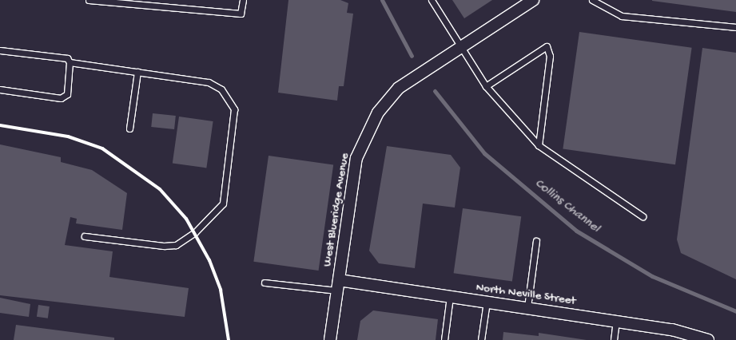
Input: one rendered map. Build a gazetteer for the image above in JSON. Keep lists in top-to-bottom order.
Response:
{
  "streets": {
    "street": ["West Blueridge Avenue", "North Neville Street"]
  },
  "crossings": [
    ["West Blueridge Avenue", "North Neville Street"]
  ],
  "water": ["Collins Channel"]
}
